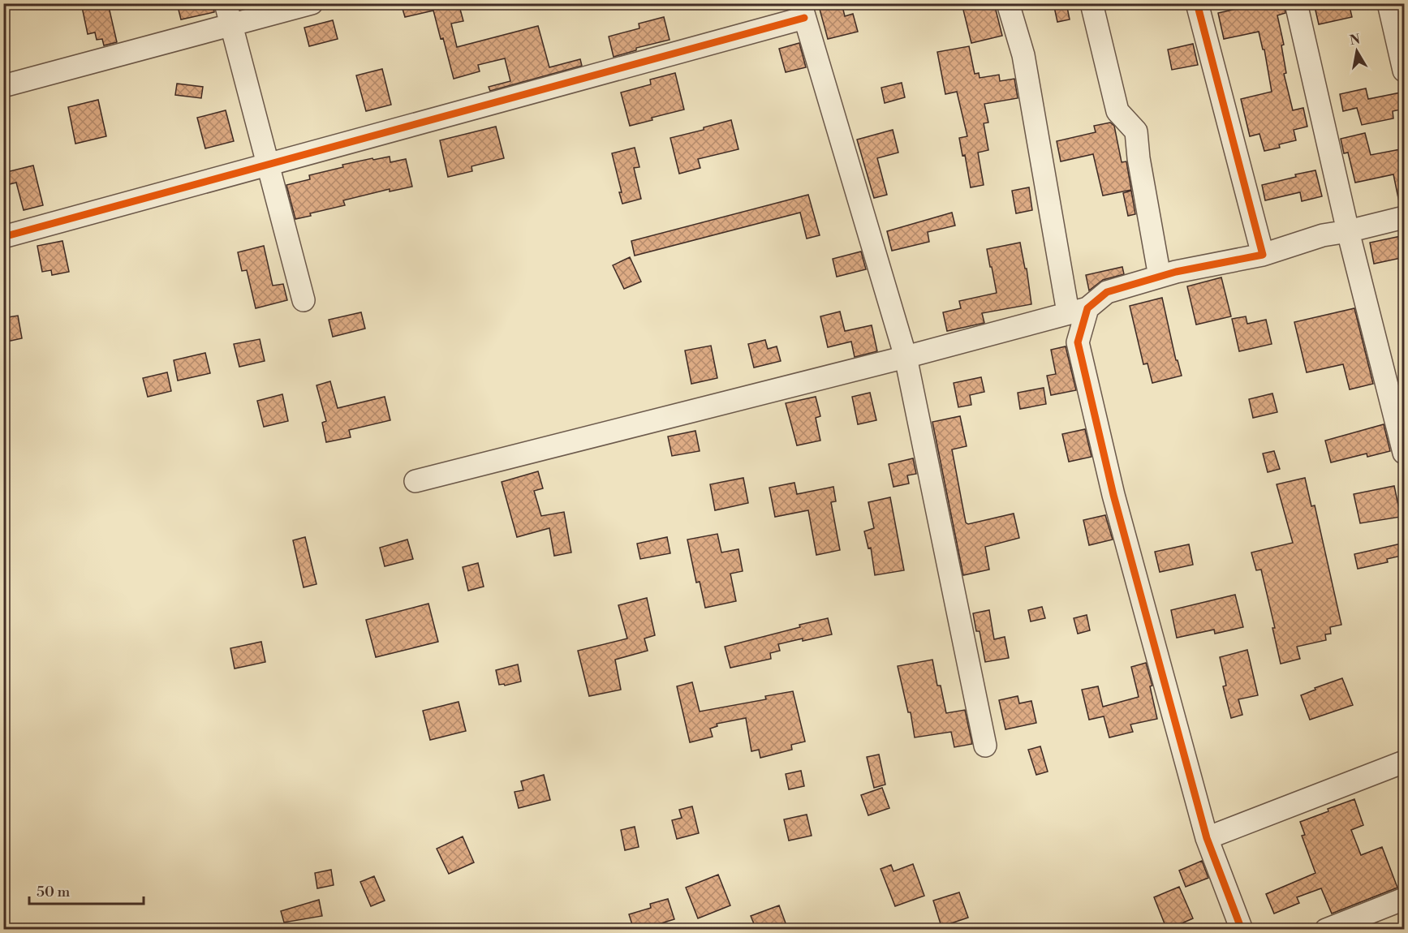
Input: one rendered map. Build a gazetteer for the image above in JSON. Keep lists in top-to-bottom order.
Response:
{
  "scale_bar": "50 m",
  "north": "top"
}
